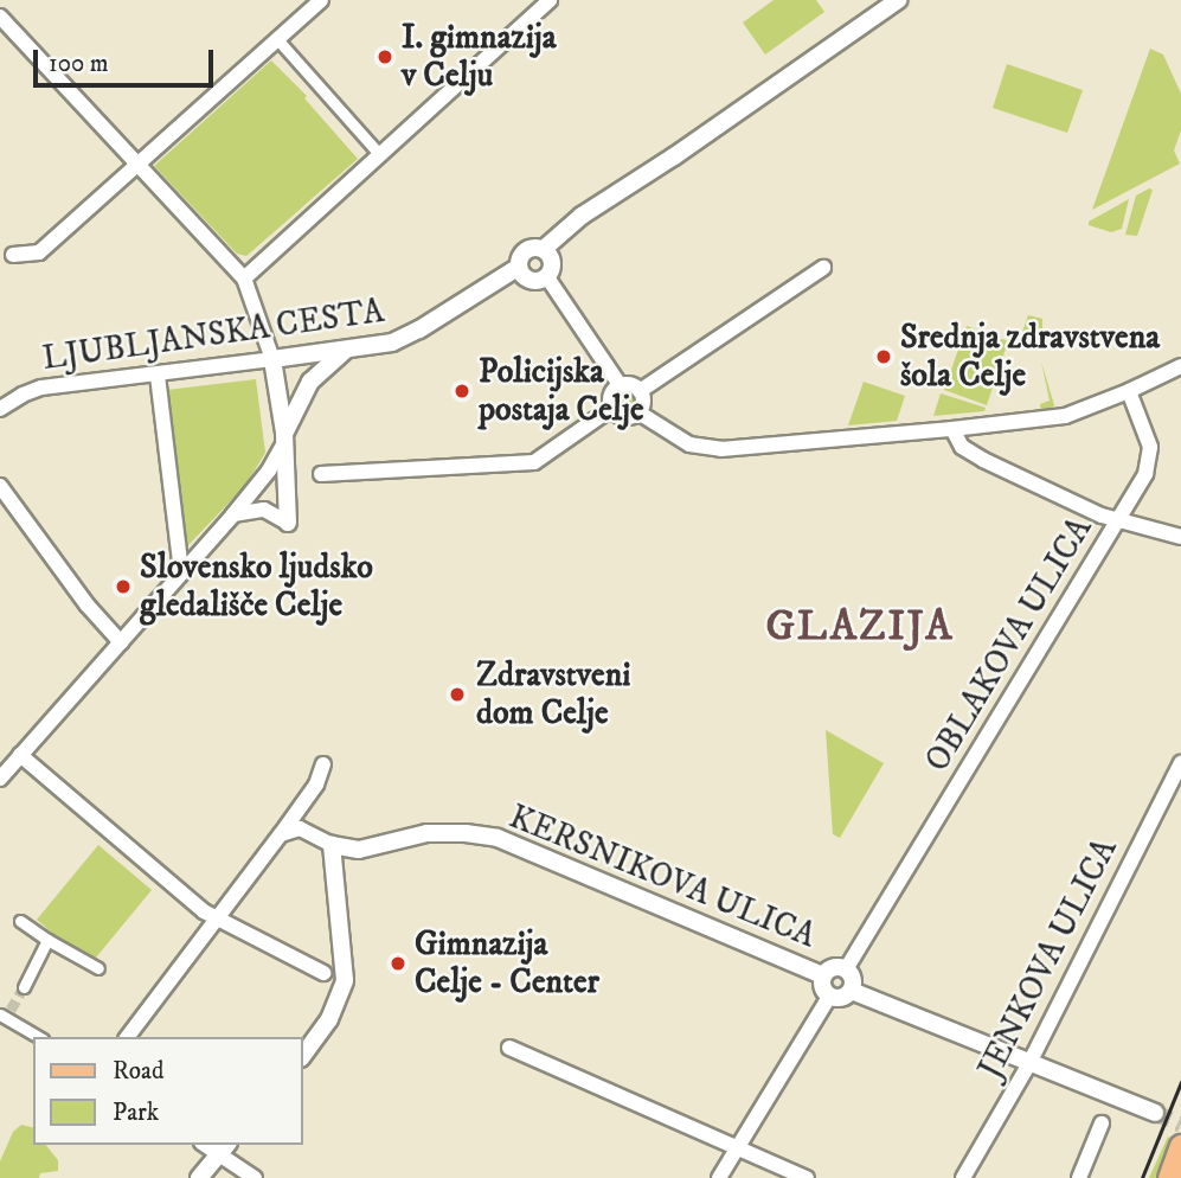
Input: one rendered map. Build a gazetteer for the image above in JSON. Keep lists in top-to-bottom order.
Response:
{
  "streets": {
    "street": [
      "LJUBLJANSKA CESTA",
      "OBLAKOVA ULICA",
      "KERSNIKOVA ULICA",
      "JENKOVA ULICA"
    ]
  },
  "crossings": [
    ["OBLAKOVA ULICA", "KERSNIKOVA ULICA"]
  ],
  "districts": ["GLAZIJA"],
  "places": [
    "I. gimnazija v Celju",
    "Srednja zdravstvena šola Celje",
    "Policijska postaja Celje",
    "Slovensko ljudsko gledališče Celje",
    "Zdravstveni dom Celje",
    "Gimnazija Celje - Center"
  ],
  "legend": ["Road", "Park"],
  "scale_bar": "100 m"
}
